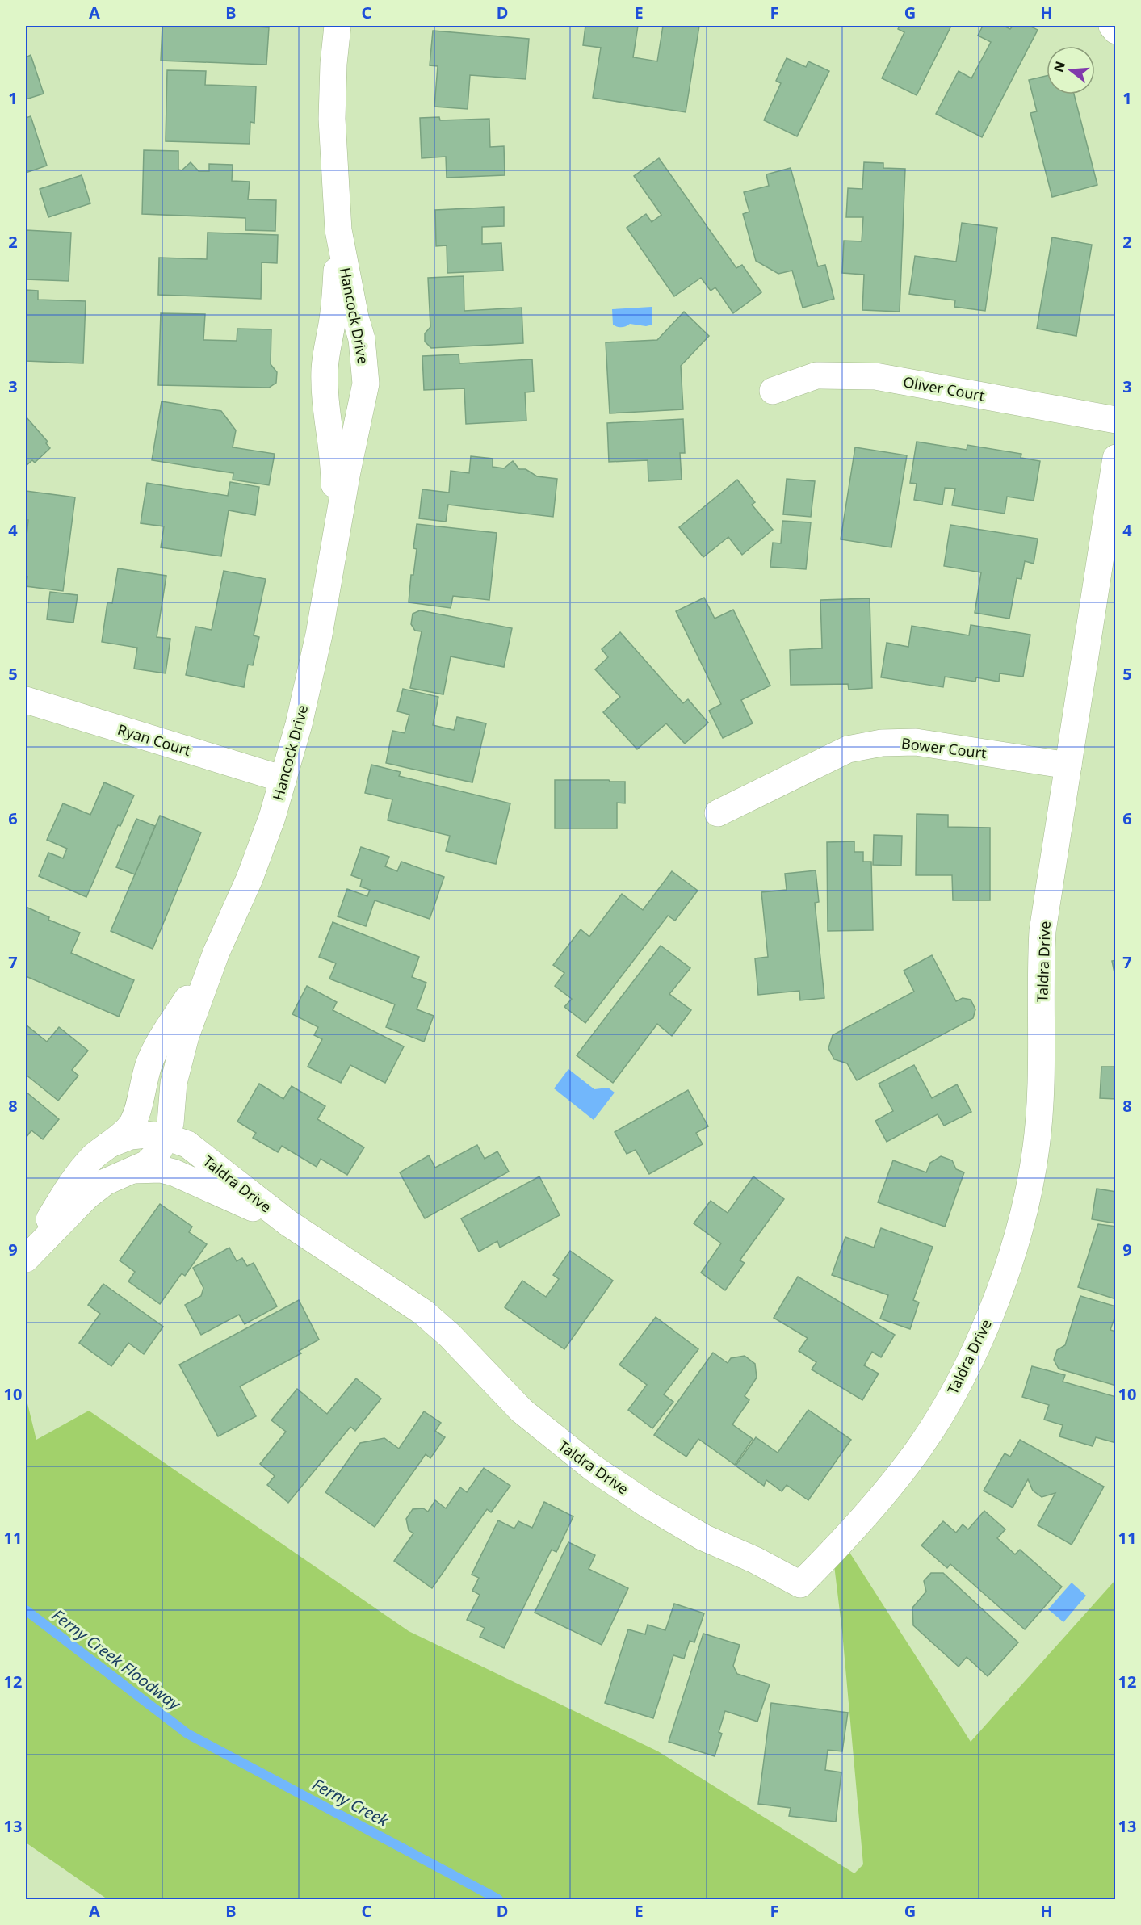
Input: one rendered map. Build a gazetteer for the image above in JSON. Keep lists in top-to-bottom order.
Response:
{
  "streets": {
    "street": [
      "Hancock Drive",
      "Oliver Court",
      "Ryan Court",
      "Bower Court",
      "Taldra Drive"
    ]
  },
  "crossings": [
    ["Hancock Drive", "Ryan Court"],
    ["Hancock Drive", "Taldra Drive"],
    ["Bower Court", "Taldra Drive"]
  ],
  "water": ["Ferny Creek Floodway", "Ferny Creek"],
  "north": "left",
  "grid": {
    "columns": [
      "A",
      "B",
      "C",
      "D",
      "E",
      "F",
      "G",
      "H"
    ],
    "rows": [
      "1",
      "2",
      "3",
      "4",
      "5",
      "6",
      "7",
      "8",
      "9",
      "10",
      "11",
      "12",
      "13"
    ]
  }
}
